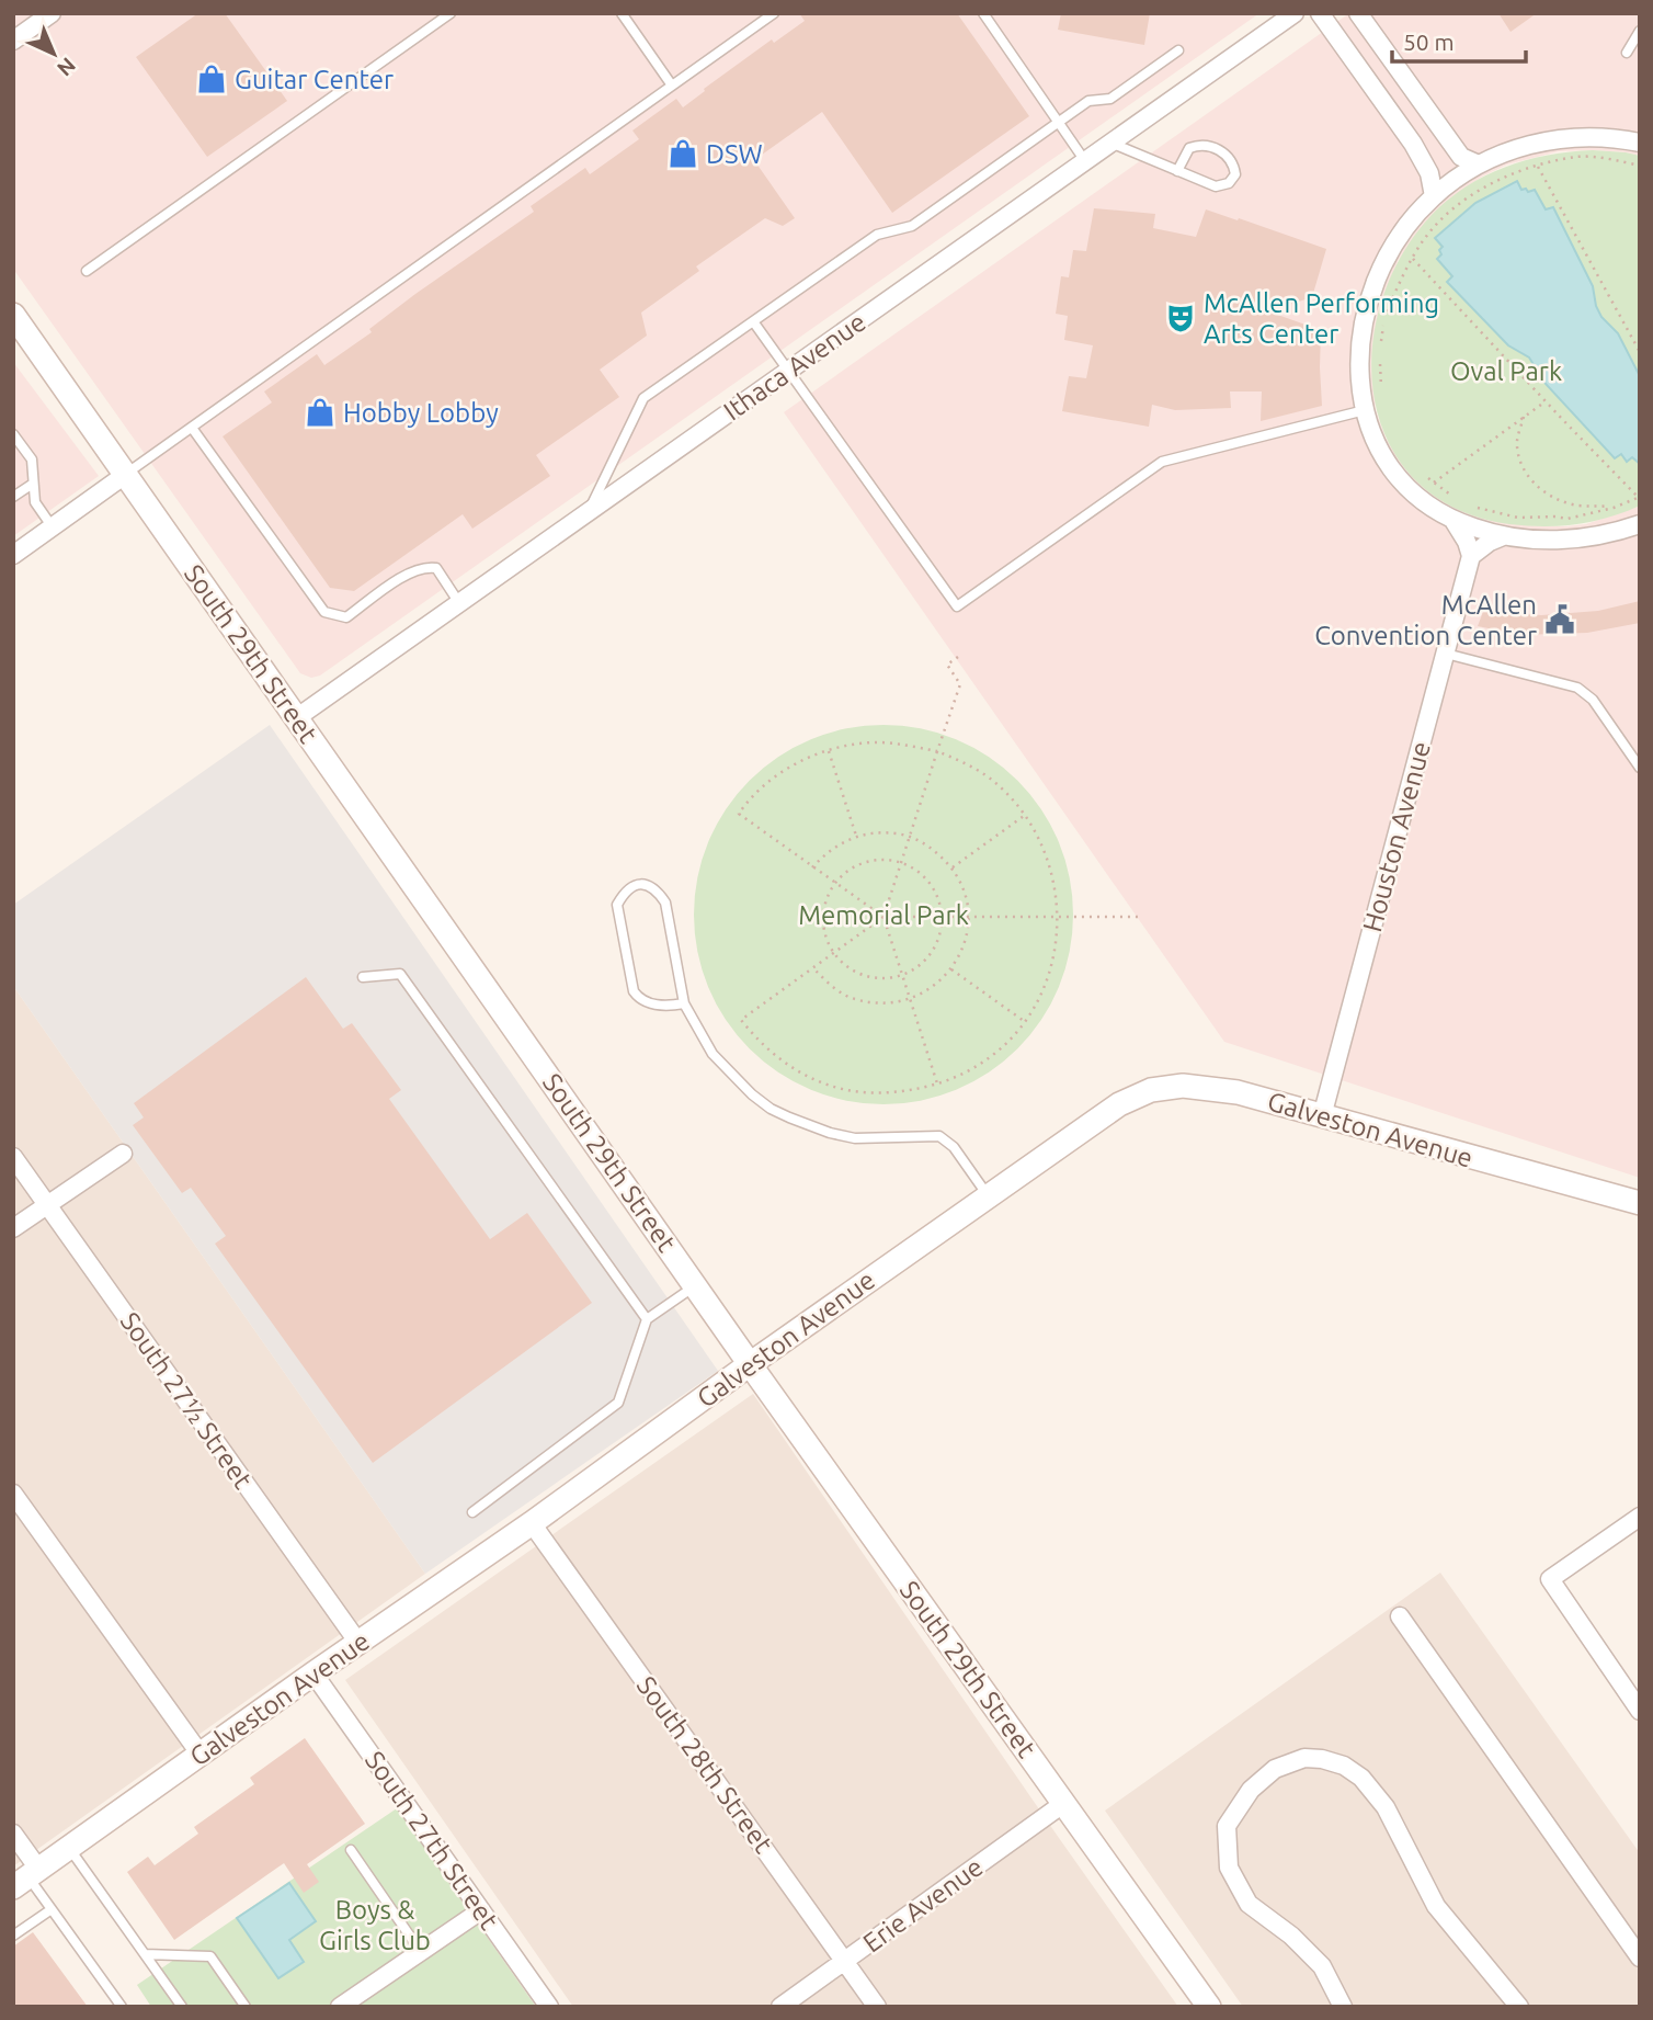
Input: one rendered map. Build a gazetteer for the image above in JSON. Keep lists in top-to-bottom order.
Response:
{
  "streets": {
    "street": [
      "Ithaca Avenue",
      "South 29th Street",
      "Houston Avenue",
      "Galveston Avenue",
      "South 27½ Street",
      "South 28th Street",
      "South 27th Street",
      "Erie Avenue"
    ]
  },
  "crossings": [
    ["Ithaca Avenue", "South 29th Street"],
    ["South 29th Street", "Galveston Avenue"],
    ["South 29th Street", "Erie Avenue"],
    ["Houston Avenue", "Galveston Avenue"],
    ["Galveston Avenue", "South 27½ Street"],
    ["Galveston Avenue", "South 28th Street"],
    ["Galveston Avenue", "South 27th Street"],
    ["South 28th Street", "Erie Avenue"]
  ],
  "parks": ["Oval Park", "Memorial Park", "Boys & Girls Club"],
  "places": {
    "shop": ["Guitar Center", "DSW", "Hobby Lobby"],
    "theatre": ["McAllen Performing Arts Center"],
    "public building": ["McAllen Convention Center"]
  },
  "scale_bar": "50 m",
  "north": "bottom right"
}
